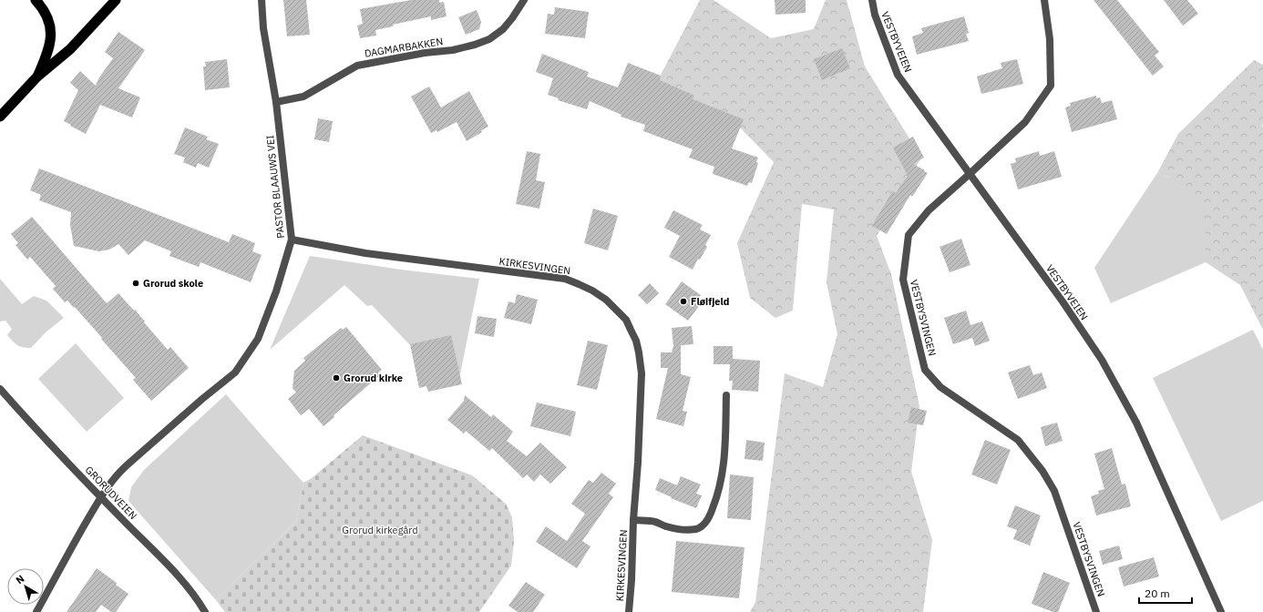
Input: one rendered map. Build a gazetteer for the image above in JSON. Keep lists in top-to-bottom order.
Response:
{
  "streets": {
    "street": [
      "VESTBYVEIEN",
      "DAGMARBAKKEN",
      "PASTOR BLAAUWS VEI",
      "KIRKESVINGEN",
      "VESTBYSVINGEN",
      "GRORUDVEIEN"
    ]
  },
  "crossings": [
    ["VESTBYVEIEN", "VESTBYSVINGEN"],
    ["DAGMARBAKKEN", "PASTOR BLAAUWS VEI"],
    ["PASTOR BLAAUWS VEI", "KIRKESVINGEN"],
    ["PASTOR BLAAUWS VEI", "GRORUDVEIEN"]
  ],
  "parks": ["Grorud kirkegård"],
  "places": ["Grorud skole", "Fløifjeld", "Grorud kirke"],
  "scale_bar": "20 m",
  "north": "top left"
}
